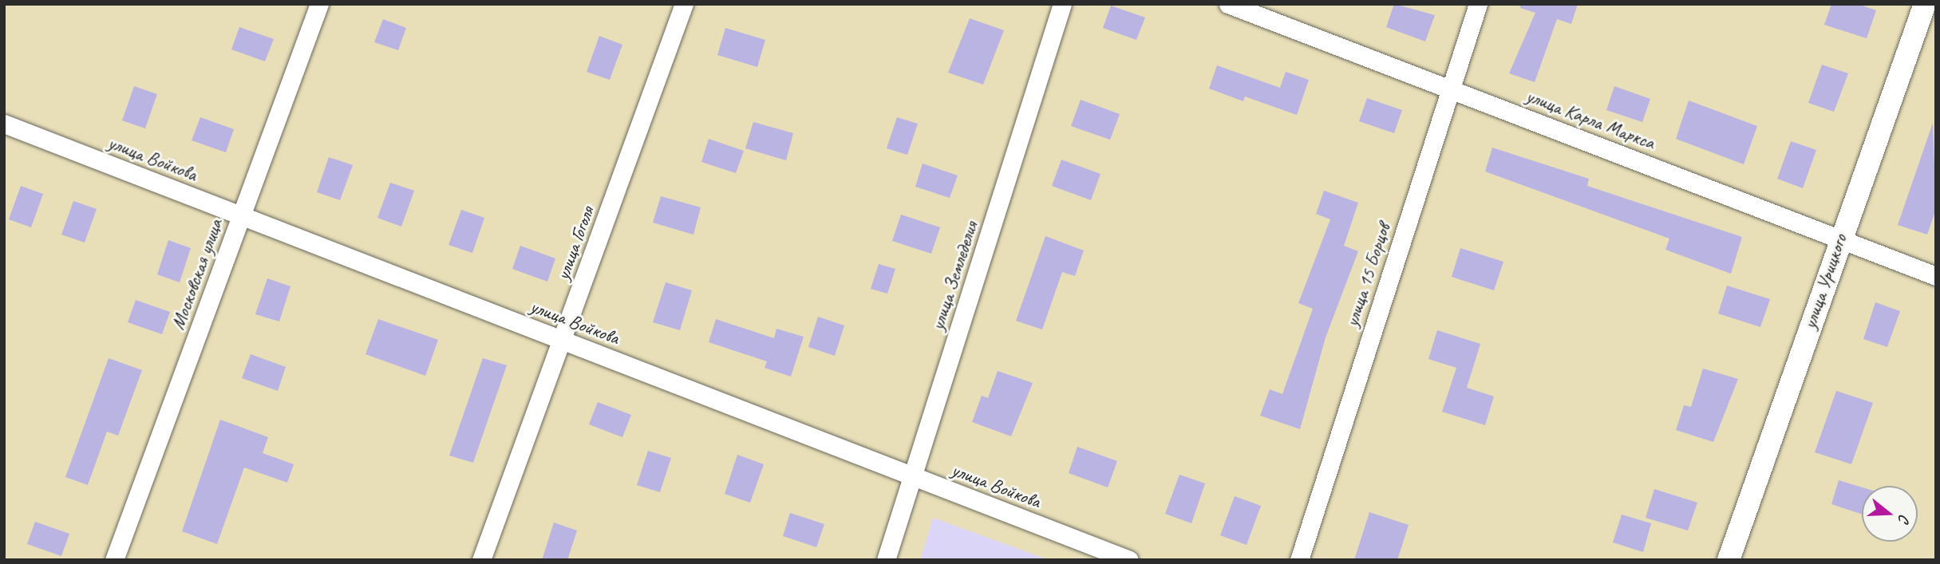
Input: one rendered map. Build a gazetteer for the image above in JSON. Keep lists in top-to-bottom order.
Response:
{
  "streets": {
    "street": [
      "улица Карла Маркса",
      "улица Войкова",
      "улица Гоголя",
      "Московская улица",
      "улица 15 Борцов",
      "улица Земледелия",
      "улица Урицкого"
    ]
  },
  "crossings": [
    ["улица Карла Маркса", "улица 15 Борцов"],
    ["улица Карла Маркса", "улица Урицкого"],
    ["улица Войкова", "улица Гоголя"],
    ["улица Войкова", "Московская улица"],
    ["улица Войкова", "улица Земледелия"]
  ],
  "north": "right"
}
